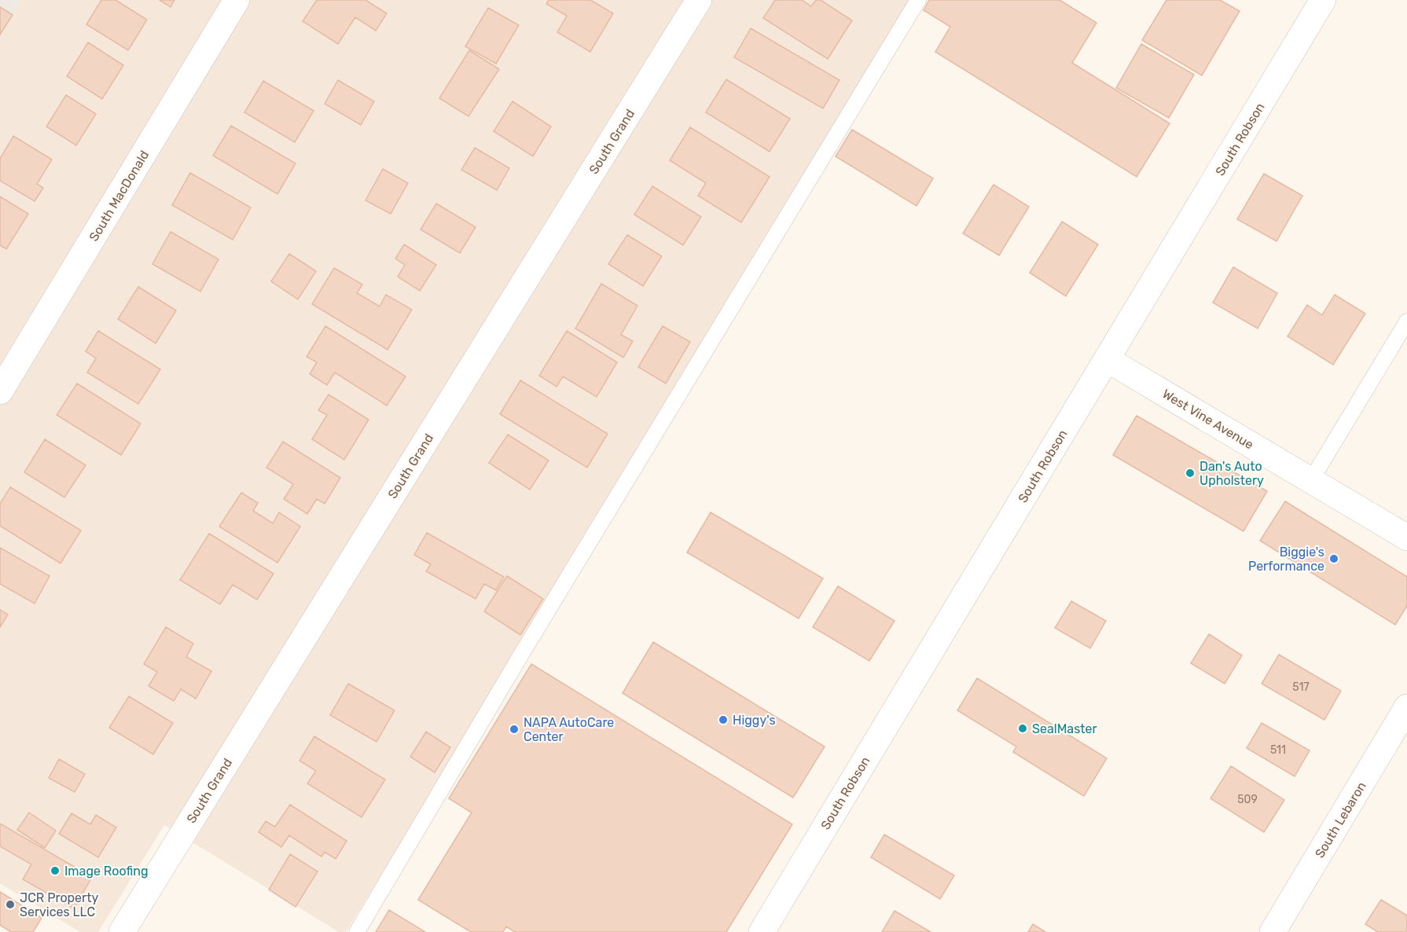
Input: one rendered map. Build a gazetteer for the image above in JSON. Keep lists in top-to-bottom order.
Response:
{
  "streets": {
    "street": [
      "South Robson",
      "South Grand",
      "South MacDonald",
      "West Vine Avenue",
      "South Lebaron"
    ]
  },
  "crossings": [
    ["South Robson", "West Vine Avenue"]
  ],
  "places": [
    "Dan's Auto Upholstery",
    "Biggie's Performance",
    "Higgy's",
    "SealMaster",
    "NAPA AutoCare Center",
    "Image Roofing",
    "JCR Property Services LLC"
  ],
  "house_numbers": ["517", "511", "509"]
}
